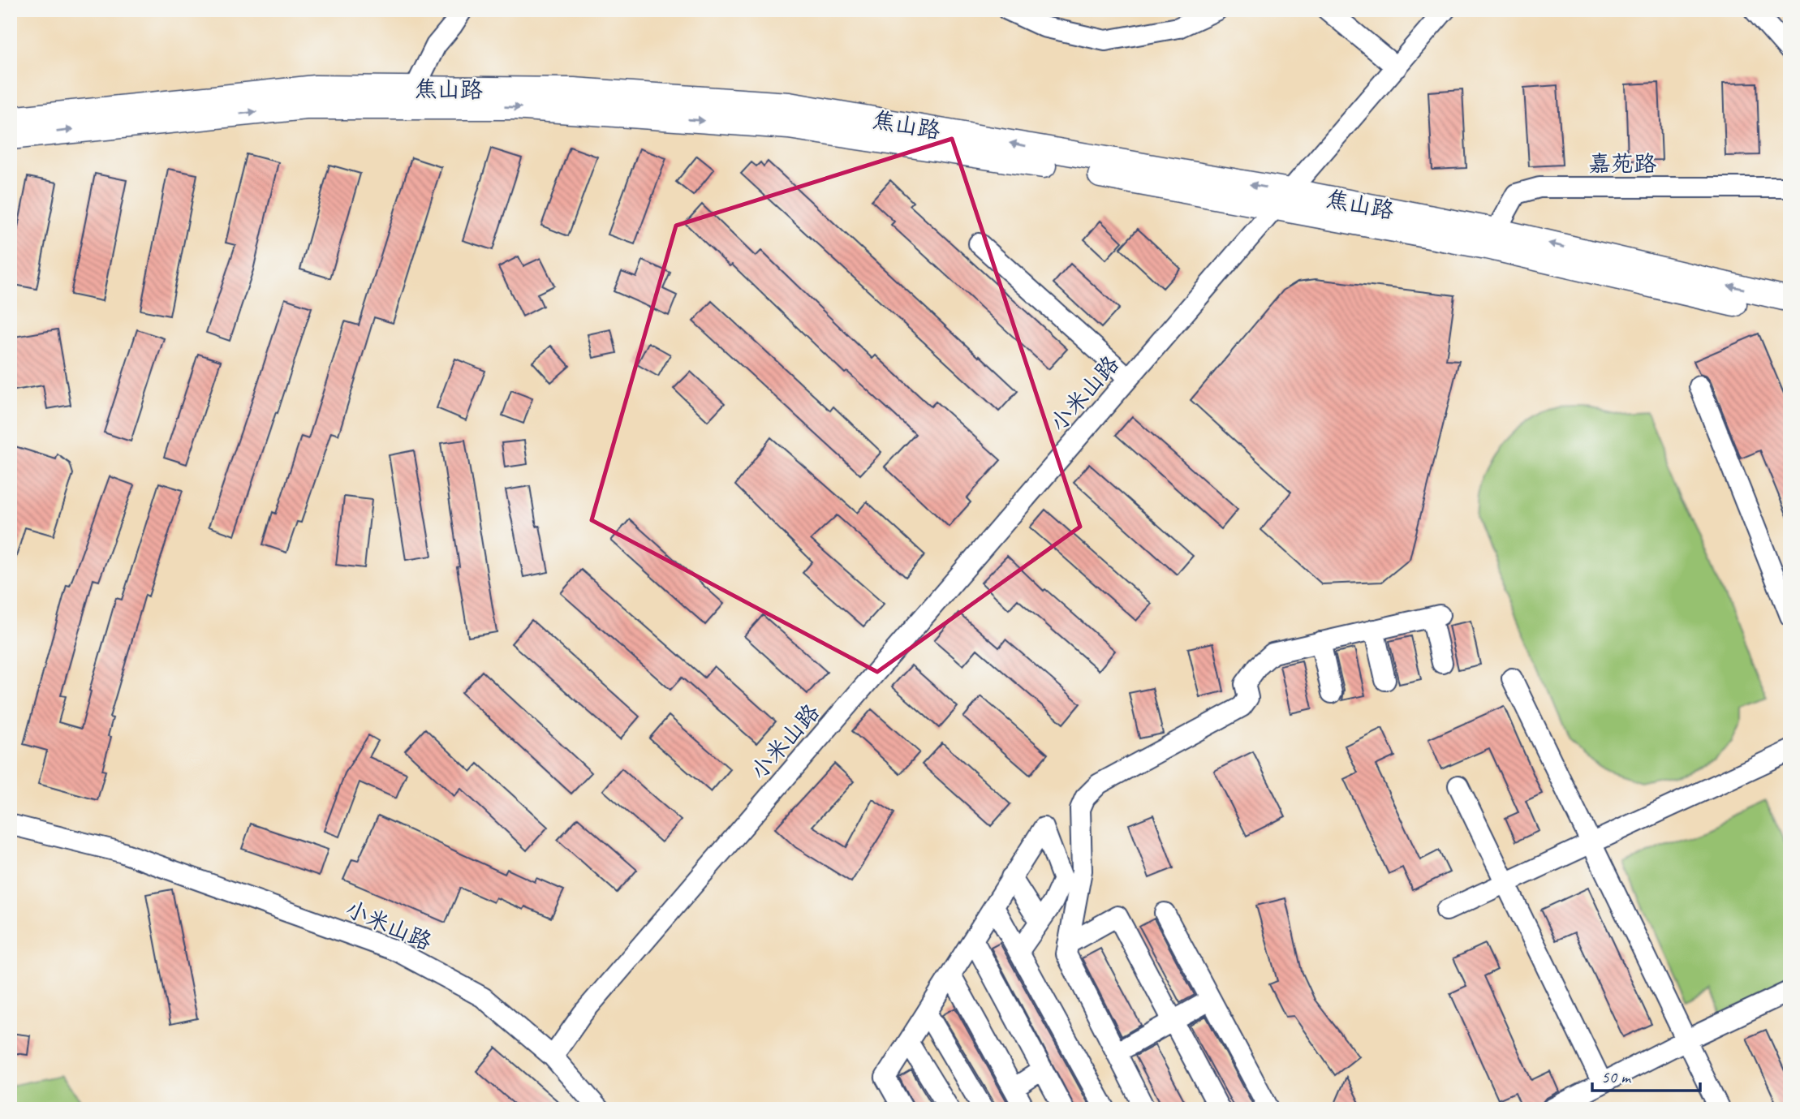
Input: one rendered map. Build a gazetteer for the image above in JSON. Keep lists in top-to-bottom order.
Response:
{
  "streets": {
    "main road": ["焦山路"],
    "street": ["嘉苑路", "小米山路"]
  },
  "crossings": [
    ["焦山路", "嘉苑路"],
    ["焦山路", "小米山路"]
  ],
  "scale_bar": "50 m"
}
